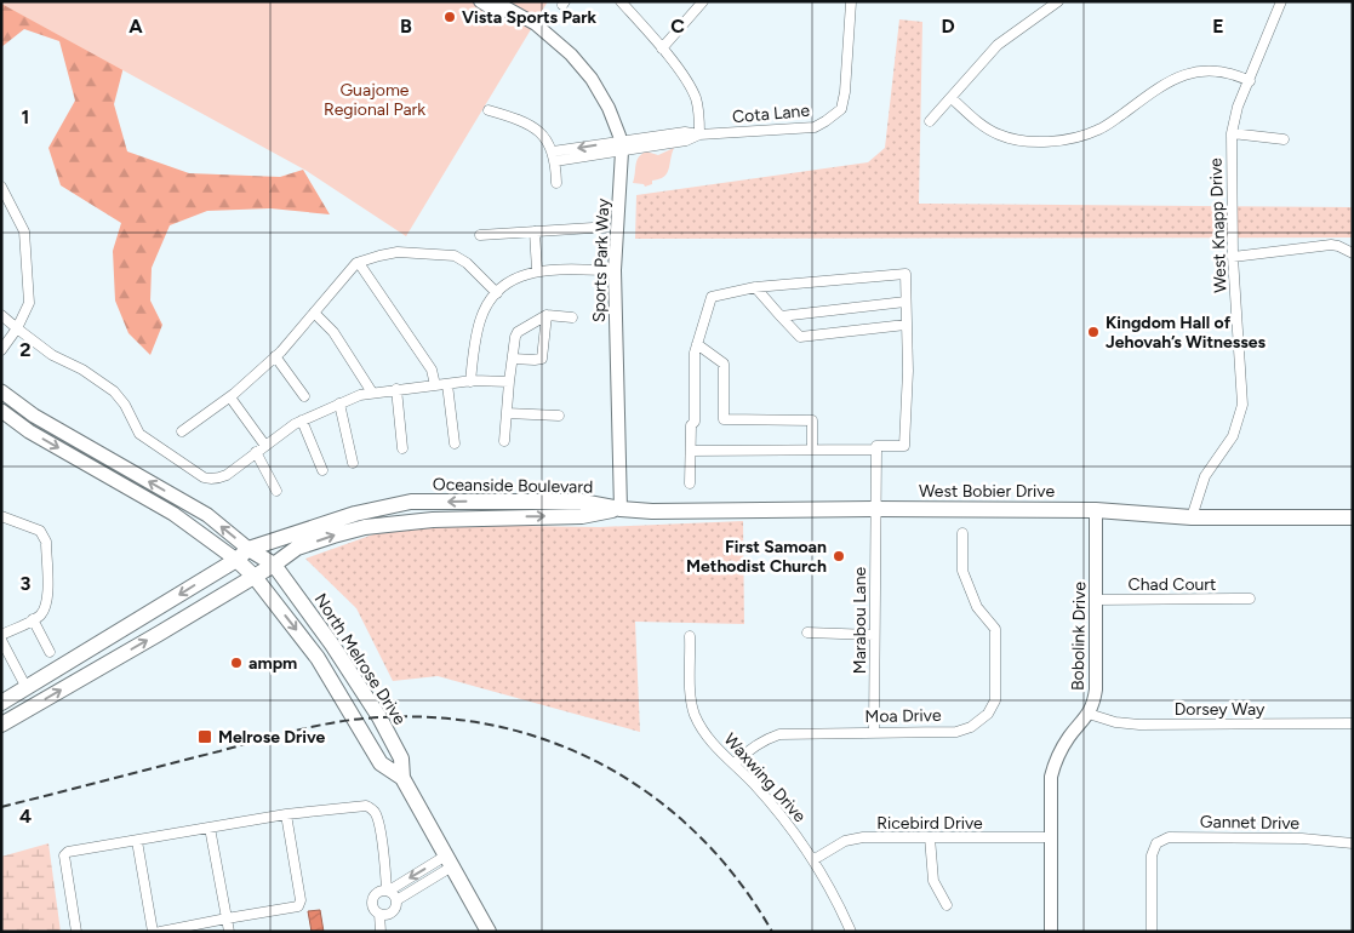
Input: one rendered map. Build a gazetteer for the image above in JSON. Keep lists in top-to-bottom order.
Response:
{
  "streets": {
    "main road": ["Oceanside Boulevard", "West Bobier Drive", "North Melrose Drive"],
    "street": [
      "Cota Lane",
      "West Knapp Drive",
      "Sports Park Way",
      "Chad Court",
      "Marabou Lane",
      "Bobolink Drive",
      "Dorsey Way",
      "Moa Drive",
      "Waxwing Drive",
      "Ricebird Drive",
      "Gannet Drive"
    ]
  },
  "crossings": [
    ["Cota Lane", "Sports Park Way"],
    ["West Knapp Drive", "West Bobier Drive"],
    ["Sports Park Way", "Oceanside Boulevard"],
    ["Sports Park Way", "West Bobier Drive"],
    ["Oceanside Boulevard", "West Bobier Drive"],
    ["Oceanside Boulevard", "North Melrose Drive"],
    ["West Bobier Drive", "Marabou Lane"],
    ["West Bobier Drive", "Bobolink Drive"],
    ["Chad Court", "Bobolink Drive"],
    ["Marabou Lane", "Moa Drive"],
    ["Bobolink Drive", "Dorsey Way"],
    ["Bobolink Drive", "Ricebird Drive"],
    ["Moa Drive", "Waxwing Drive"],
    ["Waxwing Drive", "Ricebird Drive"]
  ],
  "parks": ["Guajome Regional Park"],
  "places": {
    "other": [
      "Vista Sports Park",
      "Kingdom Hall of Jehovah’s Witnesses",
      "First Samoan Methodist Church",
      "ampm"
    ],
    "transit": ["Melrose Drive"]
  },
  "grid": {
    "columns": [
      "A",
      "B",
      "C",
      "D",
      "E"
    ],
    "rows": [
      "1",
      "2",
      "3",
      "4"
    ]
  }
}
